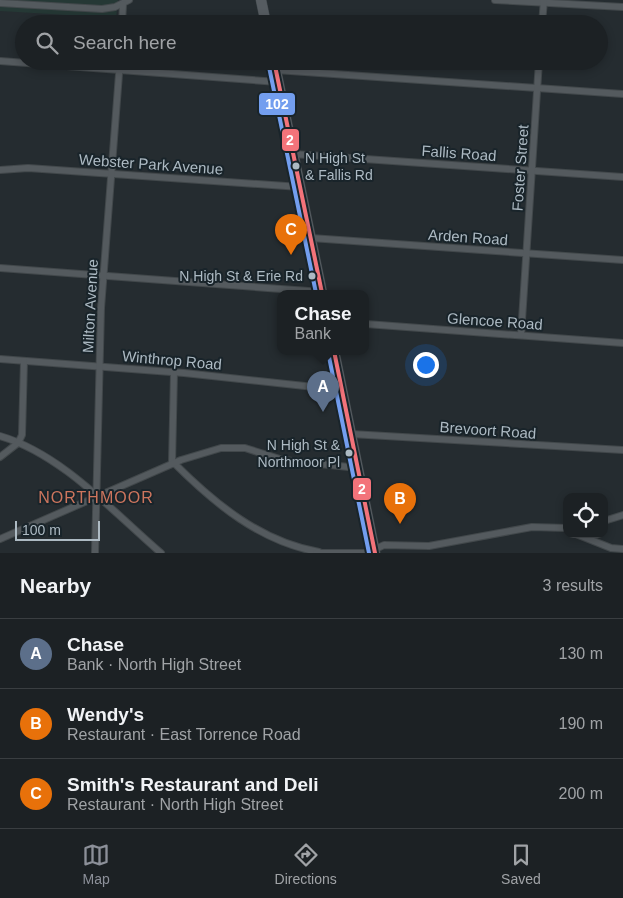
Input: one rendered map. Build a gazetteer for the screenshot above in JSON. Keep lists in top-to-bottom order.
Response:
{
  "streets": {
    "street": [
      "Fallis Road",
      "Webster Park Avenue",
      "Foster Street",
      "Arden Road",
      "Milton Avenue",
      "Glencoe Road",
      "Winthrop Road",
      "Brevoort Road"
    ]
  },
  "crossings": [
    ["Fallis Road", "Foster Street"],
    ["Webster Park Avenue", "Milton Avenue"],
    ["Foster Street", "Arden Road"],
    ["Foster Street", "Glencoe Road"],
    ["Milton Avenue", "Winthrop Road"]
  ],
  "districts": ["NORTHMOOR"],
  "places": ["N High St & Fallis Rd", "N High St & Erie Rd", "N High St & Northmoor Pl"],
  "lines": ["transit line 2", "transit line 102"],
  "scale_bar": "100 m",
  "page": {
    "search": "Search here",
    "pins": ["C", "A", "B"],
    "popup": ["Chase", "Bank"],
    "scale": "100 m",
    "heading": ["Nearby", "3 results"],
    "list": [
      {
        "mark": "A",
        "name": "Chase",
        "note": "Bank · North High Street",
        "value": "130 m"
      },
      {
        "mark": "B",
        "name": "Wendy's",
        "note": "Restaurant · East Torrence Road",
        "value": "190 m"
      },
      {
        "mark": "C",
        "name": "Smith's Restaurant and Deli",
        "note": "Restaurant · North High Street",
        "value": "200 m"
      }
    ],
    "nav": ["Map", "Directions", "Saved"]
  }
}
